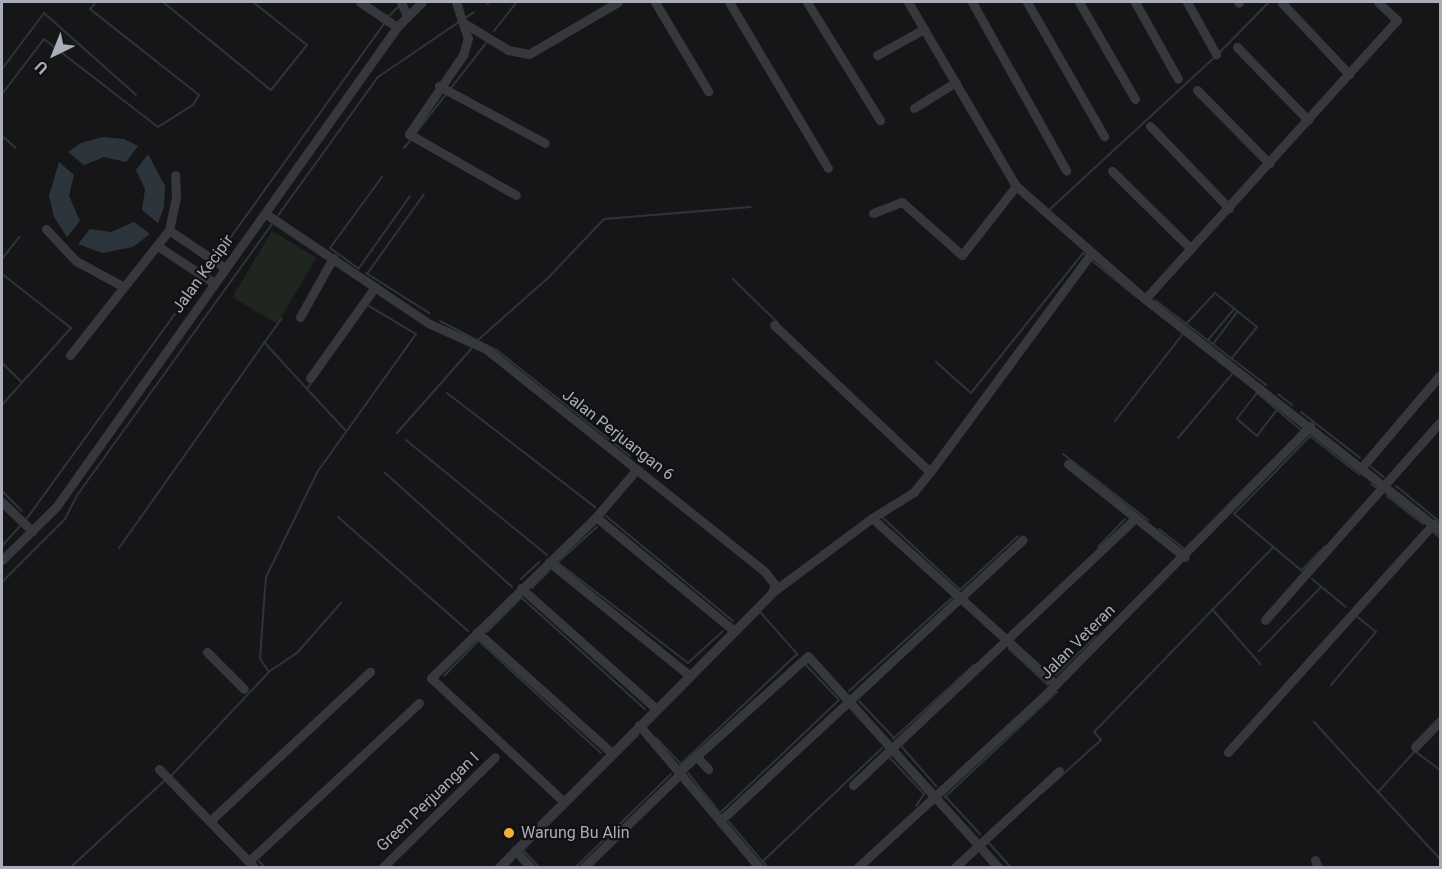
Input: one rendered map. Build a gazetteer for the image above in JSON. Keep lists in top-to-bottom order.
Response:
{
  "streets": {
    "street": [
      "Jalan Kecipir",
      "Jalan Perjuangan 6",
      "Jalan Veteran",
      "Green Perjuangan I"
    ]
  },
  "crossings": [
    ["Jalan Kecipir", "Jalan Perjuangan 6"]
  ],
  "places": ["Warung Bu Alin"],
  "north": "bottom left"
}
